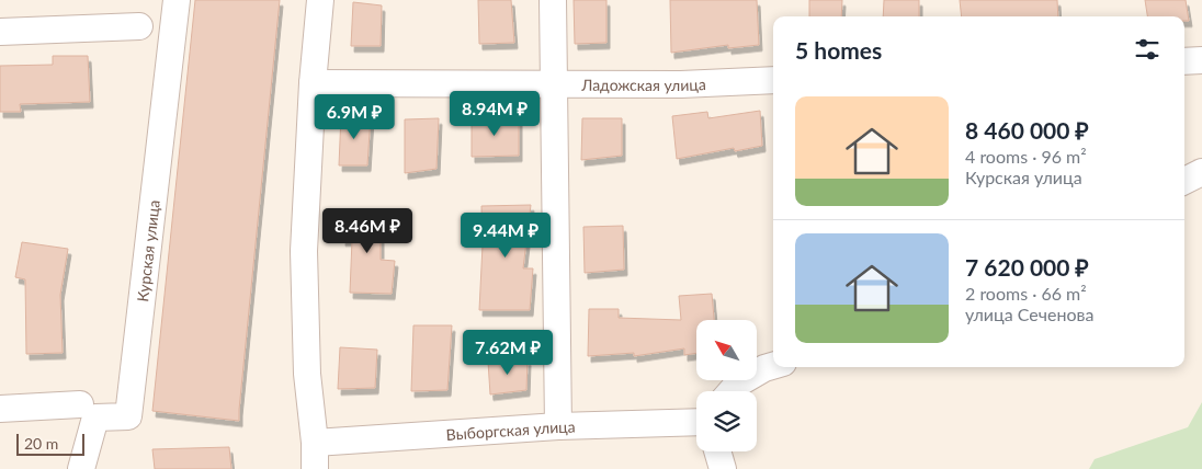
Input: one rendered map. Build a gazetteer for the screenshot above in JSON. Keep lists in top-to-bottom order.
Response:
{
  "streets": {
    "street": ["Ладожская улица", "Курская улица", "Выборгская улица"]
  },
  "scale_bar": "20 m",
  "north": "top left",
  "page": {
    "heading": "5 homes",
    "list": [
      {
        "name": "8 460 000 ₽",
        "note": "4 rooms · 96 m² · Курская улица"
      },
      {
        "name": "7 620 000 ₽",
        "note": "2 rooms · 66 m² · улица Сеченова"
      }
    ],
    "price": [
      "8.94M ₽",
      "6.9M ₽",
      "8.46M ₽",
      "9.44M ₽",
      "7.62M ₽"
    ],
    "scale": "20 m"
  }
}
